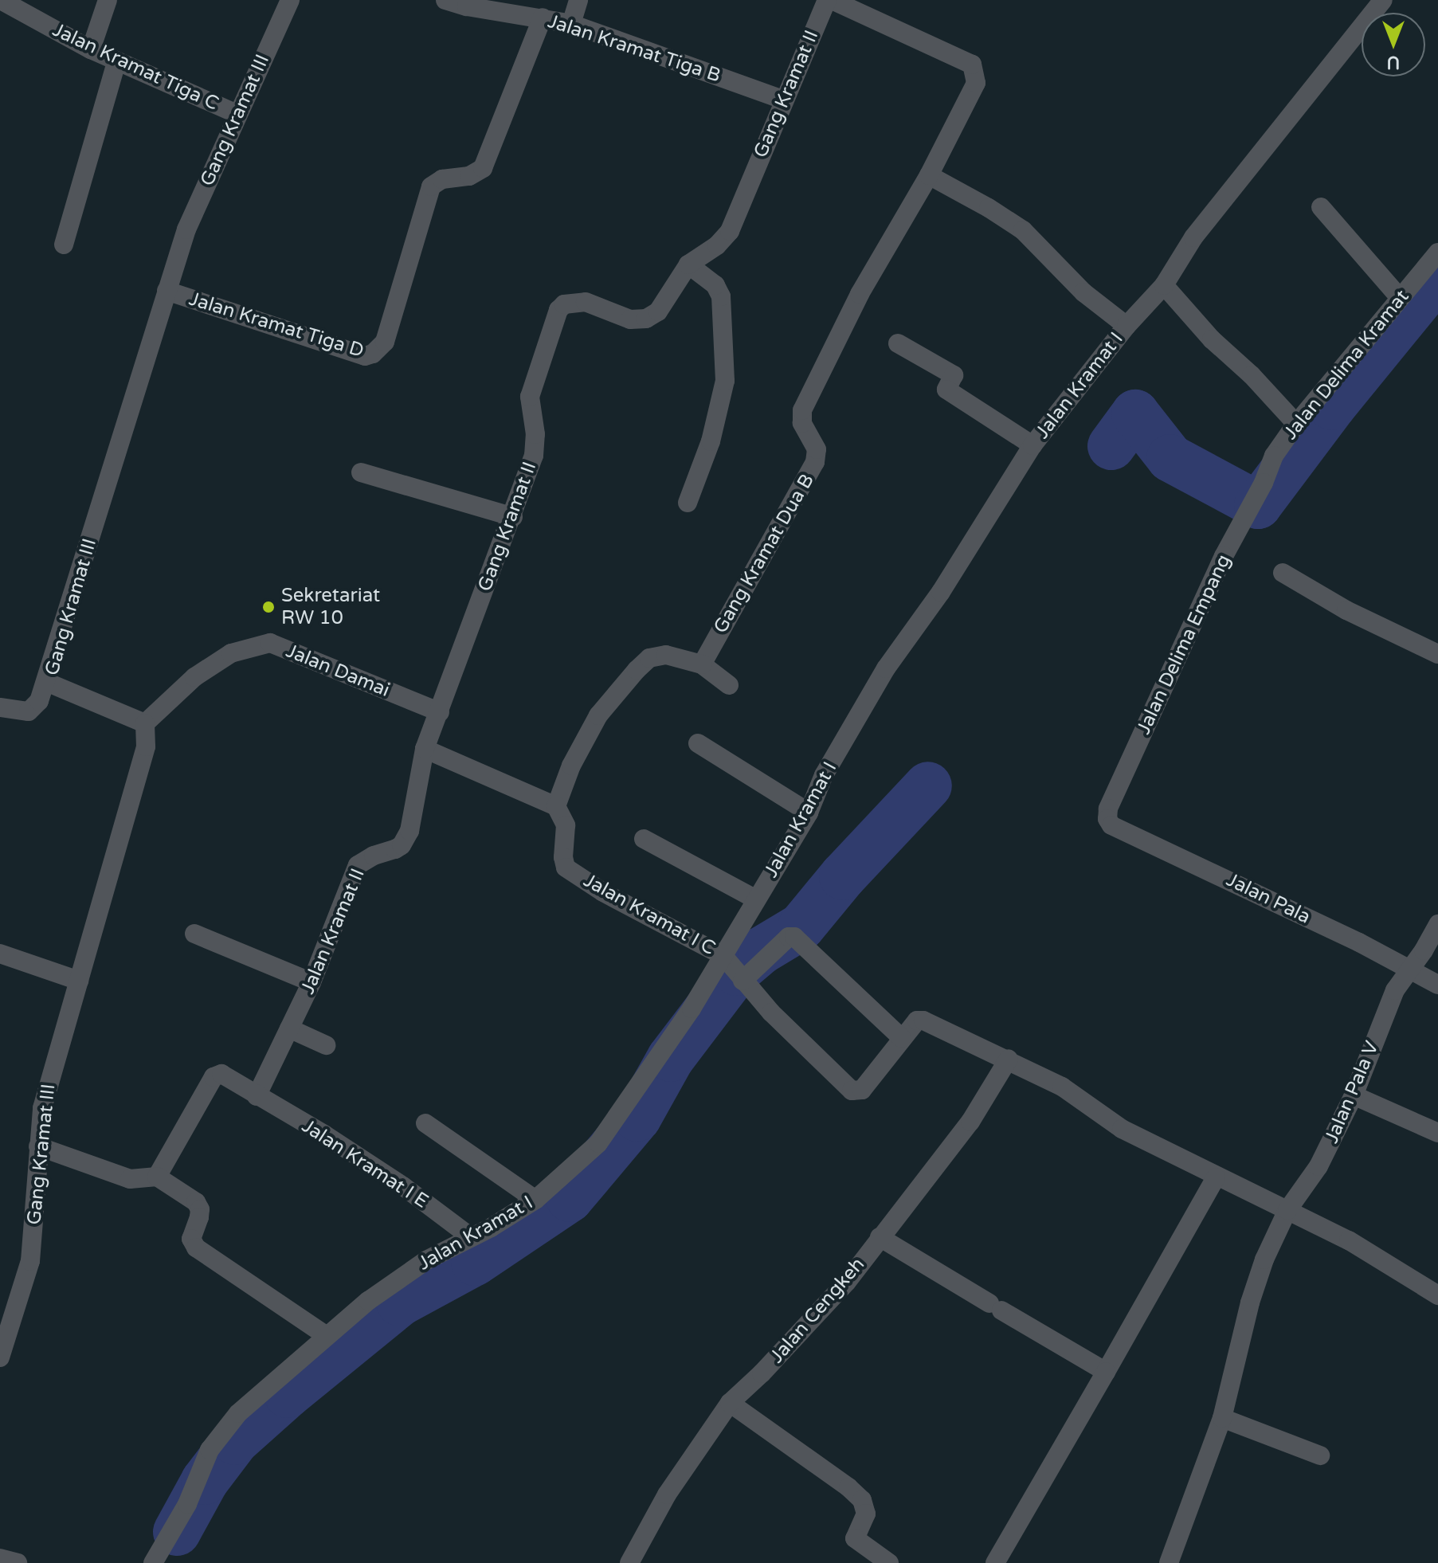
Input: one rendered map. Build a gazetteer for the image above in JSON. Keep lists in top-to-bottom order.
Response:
{
  "streets": {
    "street": [
      "Jalan Kramat Tiga B",
      "Jalan Kramat Tiga C",
      "Gang Kramat II",
      "Gang Kramat III",
      "Jalan Kramat Tiga D",
      "Jalan Delima Kramat",
      "Jalan Kramat I",
      "Gang Kramat Dua B",
      "Jalan Delima Empang",
      "Jalan Damai",
      "Jalan Pala",
      "Jalan Kramat I C",
      "Jalan Kramat II",
      "Jalan Pala V",
      "Jalan Kramat I E",
      "Jalan Cengkeh"
    ]
  },
  "crossings": [
    ["Jalan Kramat Tiga B", "Gang Kramat II"],
    ["Jalan Kramat Tiga B", "Jalan Kramat Tiga D"],
    ["Jalan Kramat Tiga C", "Gang Kramat III"],
    ["Gang Kramat II", "Gang Kramat Dua B"],
    ["Gang Kramat II", "Jalan Damai"],
    ["Gang Kramat II", "Jalan Kramat II"],
    ["Gang Kramat III", "Jalan Kramat Tiga D"],
    ["Gang Kramat III", "Jalan Damai"],
    ["Jalan Delima Kramat", "Jalan Delima Empang"],
    ["Jalan Kramat I", "Jalan Kramat I C"],
    ["Jalan Kramat I", "Jalan Kramat I E"],
    ["Jalan Delima Empang", "Jalan Pala"],
    ["Jalan Damai", "Jalan Kramat II"],
    ["Jalan Pala", "Jalan Pala V"],
    ["Jalan Kramat II", "Jalan Kramat I E"]
  ],
  "places": ["Sekretariat RW 10"],
  "north": "bottom"
}
